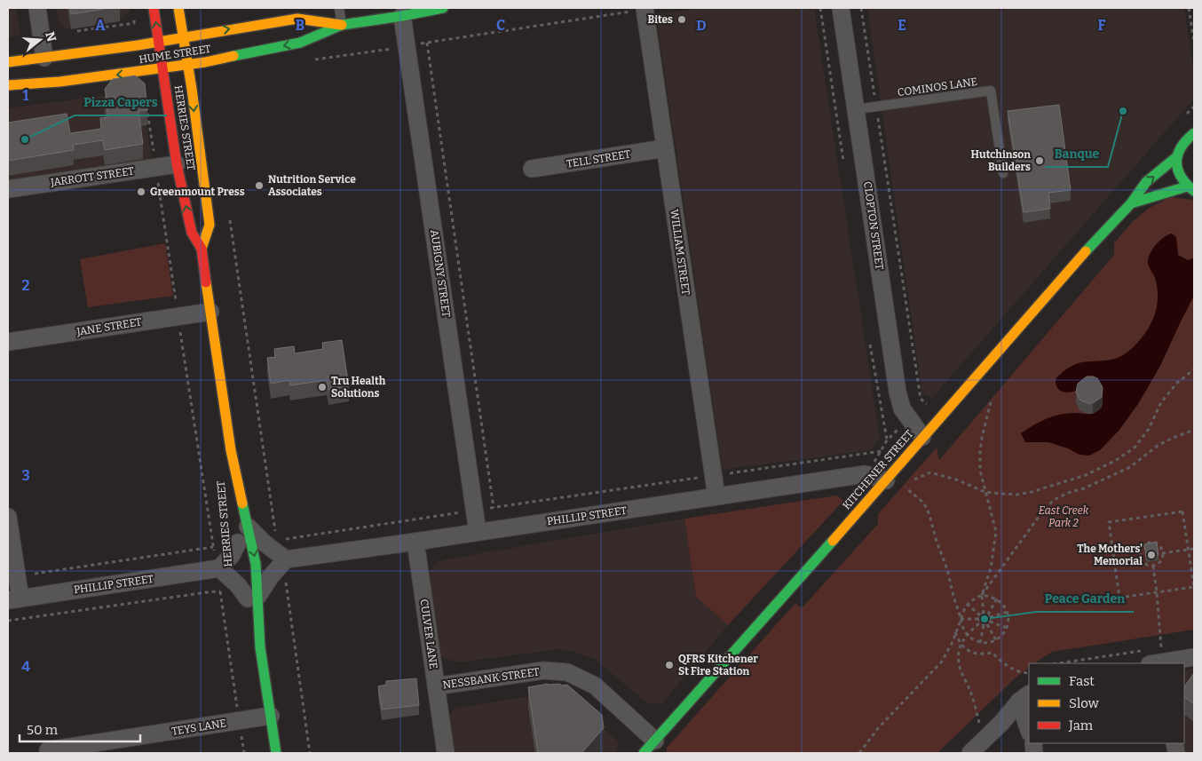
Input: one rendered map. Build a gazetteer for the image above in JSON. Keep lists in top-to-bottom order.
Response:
{
  "streets": {
    "main road": ["HUME STREET", "HERRIES STREET", "KITCHENER STREET"],
    "street": [
      "TELL STREET",
      "JARROTT STREET",
      "CLOPTON STREET",
      "WILLIAM STREET",
      "AUBIGNY STREET",
      "JANE STREET",
      "PHILLIP STREET",
      "CULVER LANE",
      "NESSBANK STREET",
      "TEYS LANE"
    ],
    "lane": ["COMINOS LANE"]
  },
  "crossings": [
    ["HUME STREET", "HERRIES STREET"],
    ["HUME STREET", "AUBIGNY STREET"],
    ["COMINOS LANE", "CLOPTON STREET"],
    ["HERRIES STREET", "JARROTT STREET"],
    ["HERRIES STREET", "JANE STREET"],
    ["HERRIES STREET", "TEYS LANE"],
    ["TELL STREET", "WILLIAM STREET"],
    ["CLOPTON STREET", "KITCHENER STREET"],
    ["WILLIAM STREET", "PHILLIP STREET"],
    ["AUBIGNY STREET", "PHILLIP STREET"],
    ["KITCHENER STREET", "PHILLIP STREET"],
    ["KITCHENER STREET", "NESSBANK STREET"],
    ["PHILLIP STREET", "CULVER LANE"],
    ["CULVER LANE", "NESSBANK STREET"]
  ],
  "parks": ["East Creek Park 2"],
  "places": [
    "Bites",
    "Banque",
    "Pizza Capers",
    "Hutchinson Builders",
    "Nutrition Service Associates",
    "Greenmount Press",
    "Tru Health Solutions",
    "The Mothers' Memorial",
    "Peace Garden",
    "QFRS Kitchener St Fire Station"
  ],
  "legend": ["Fast", "Slow", "Jam"],
  "scale_bar": "50 m",
  "north": "right",
  "grid": {
    "columns": [
      "A",
      "B",
      "C",
      "D",
      "E",
      "F"
    ],
    "rows": [
      "1",
      "2",
      "3",
      "4"
    ]
  }
}
